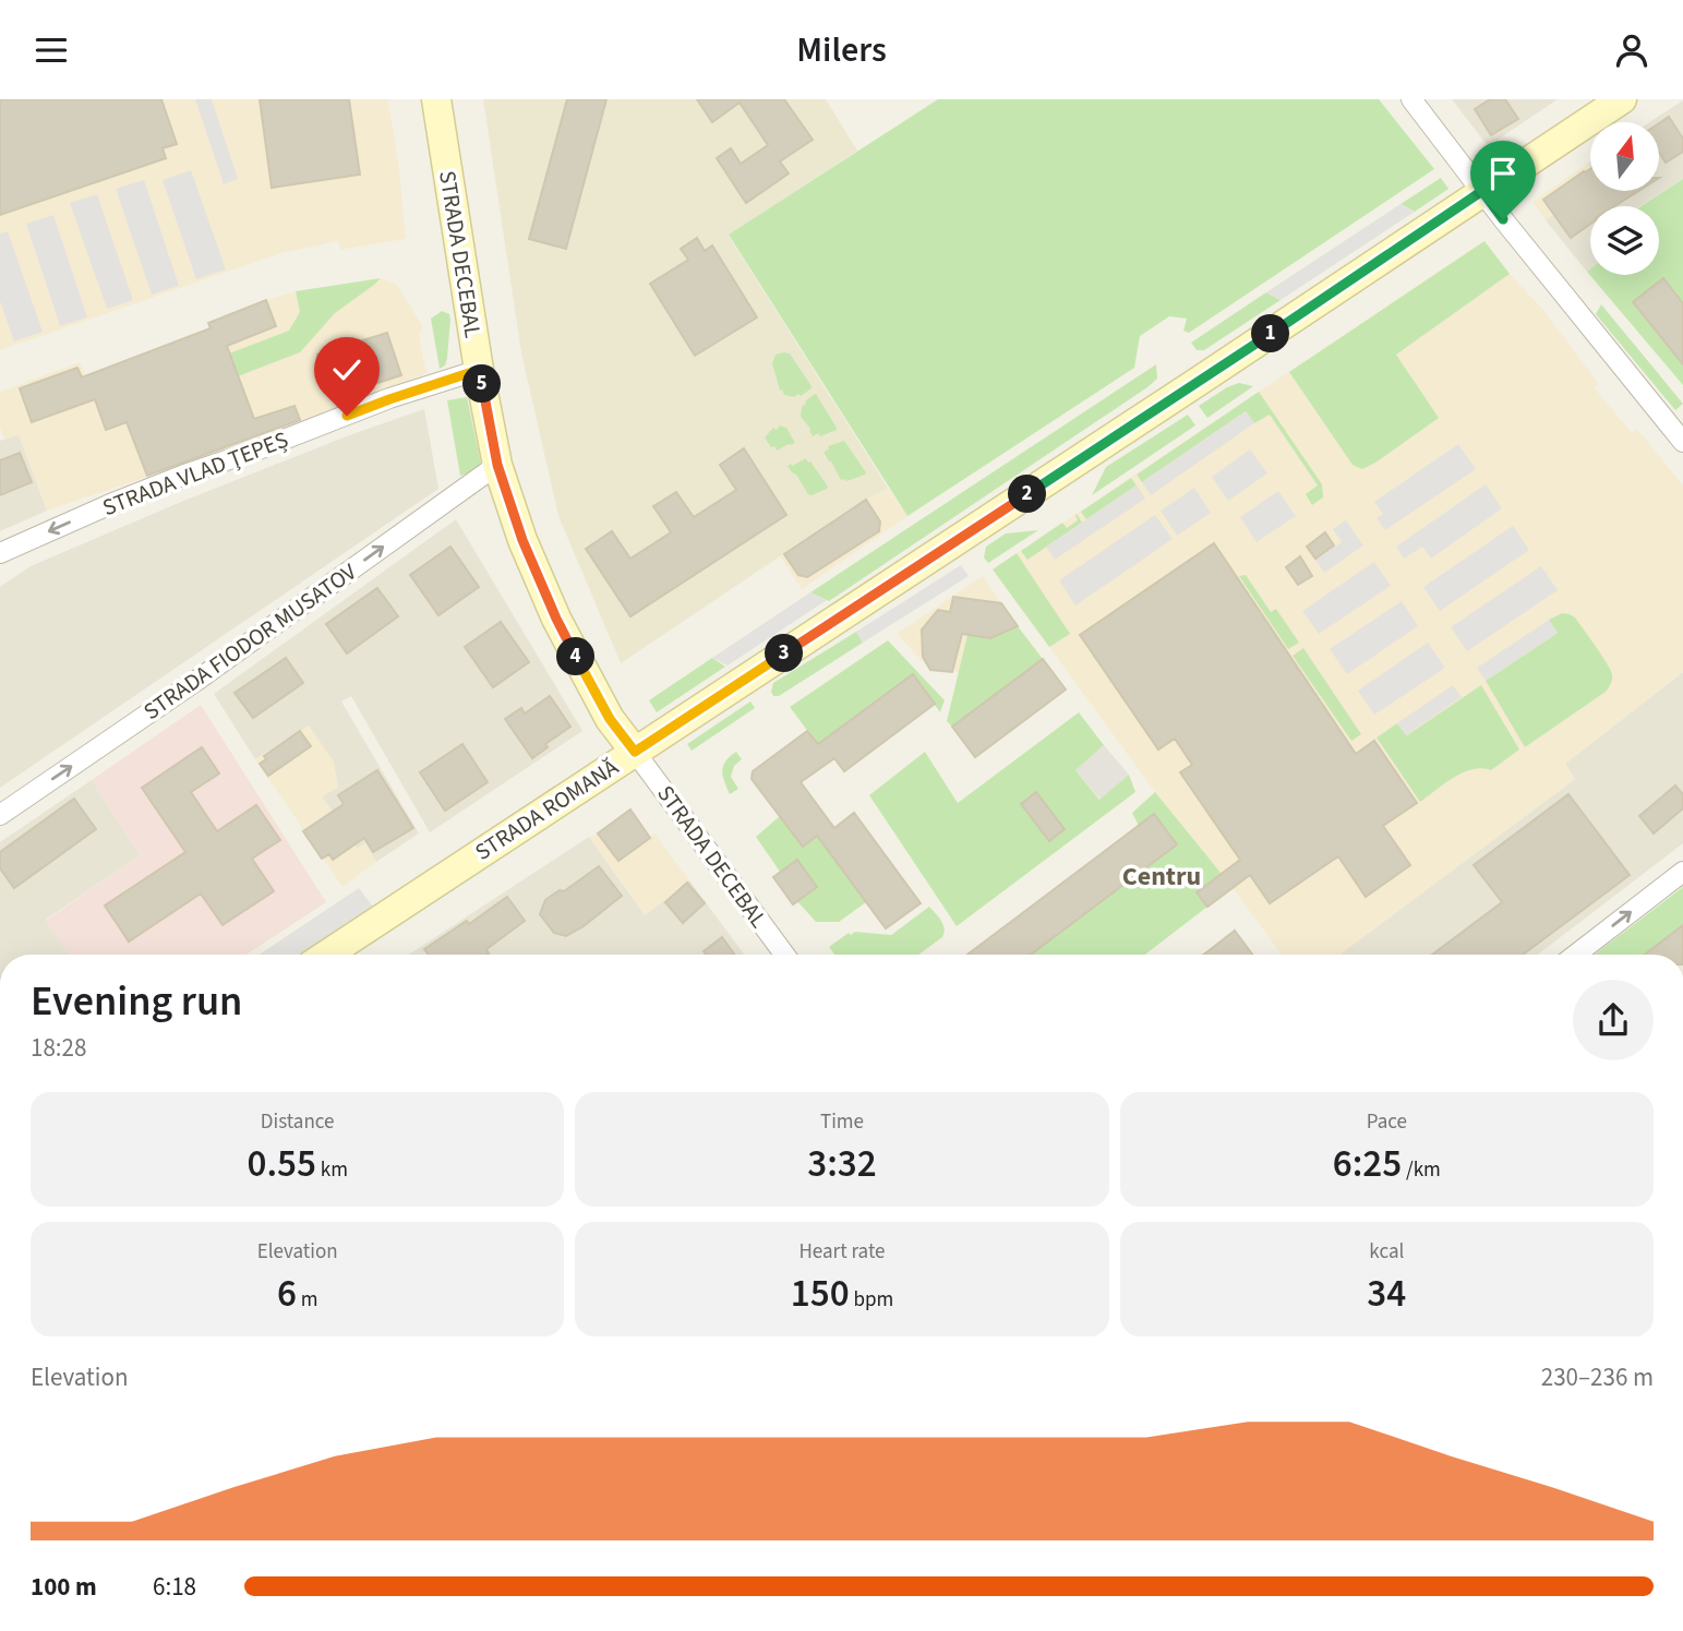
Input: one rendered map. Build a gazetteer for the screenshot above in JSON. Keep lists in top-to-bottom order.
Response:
{
  "streets": {
    "main road": ["STRADA DECEBAL", "STRADA ROMANĂ"],
    "street": ["STRADA VLAD ŢEPEȘ", "STRADA FIODOR MUSATOV"]
  },
  "crossings": [
    ["STRADA DECEBAL", "STRADA VLAD ŢEPEȘ"],
    ["STRADA DECEBAL", "STRADA FIODOR MUSATOV"],
    ["STRADA DECEBAL", "STRADA ROMANĂ"]
  ],
  "one_way": ["STRADA VLAD ŢEPEȘ", "STRADA FIODOR MUSATOV"],
  "districts": ["Centru"],
  "north": "top",
  "page": {
    "header": "Milers",
    "pins": [
      "1",
      "5",
      "2",
      "3",
      "4"
    ],
    "heading": ["Evening run", "18:28"],
    "stats": [
      ["Distance", "0.55 km"],
      ["Time", "3:32"],
      ["Pace", "6:25 /km"],
      ["Elevation", "6 m"],
      ["Heart rate", "150 bpm"],
      ["kcal", "34"]
    ],
    "chart": ["Elevation", "230–236 m"],
    "list": [
      {
        "name": "100 m",
        "note": "6:18"
      }
    ]
  }
}
